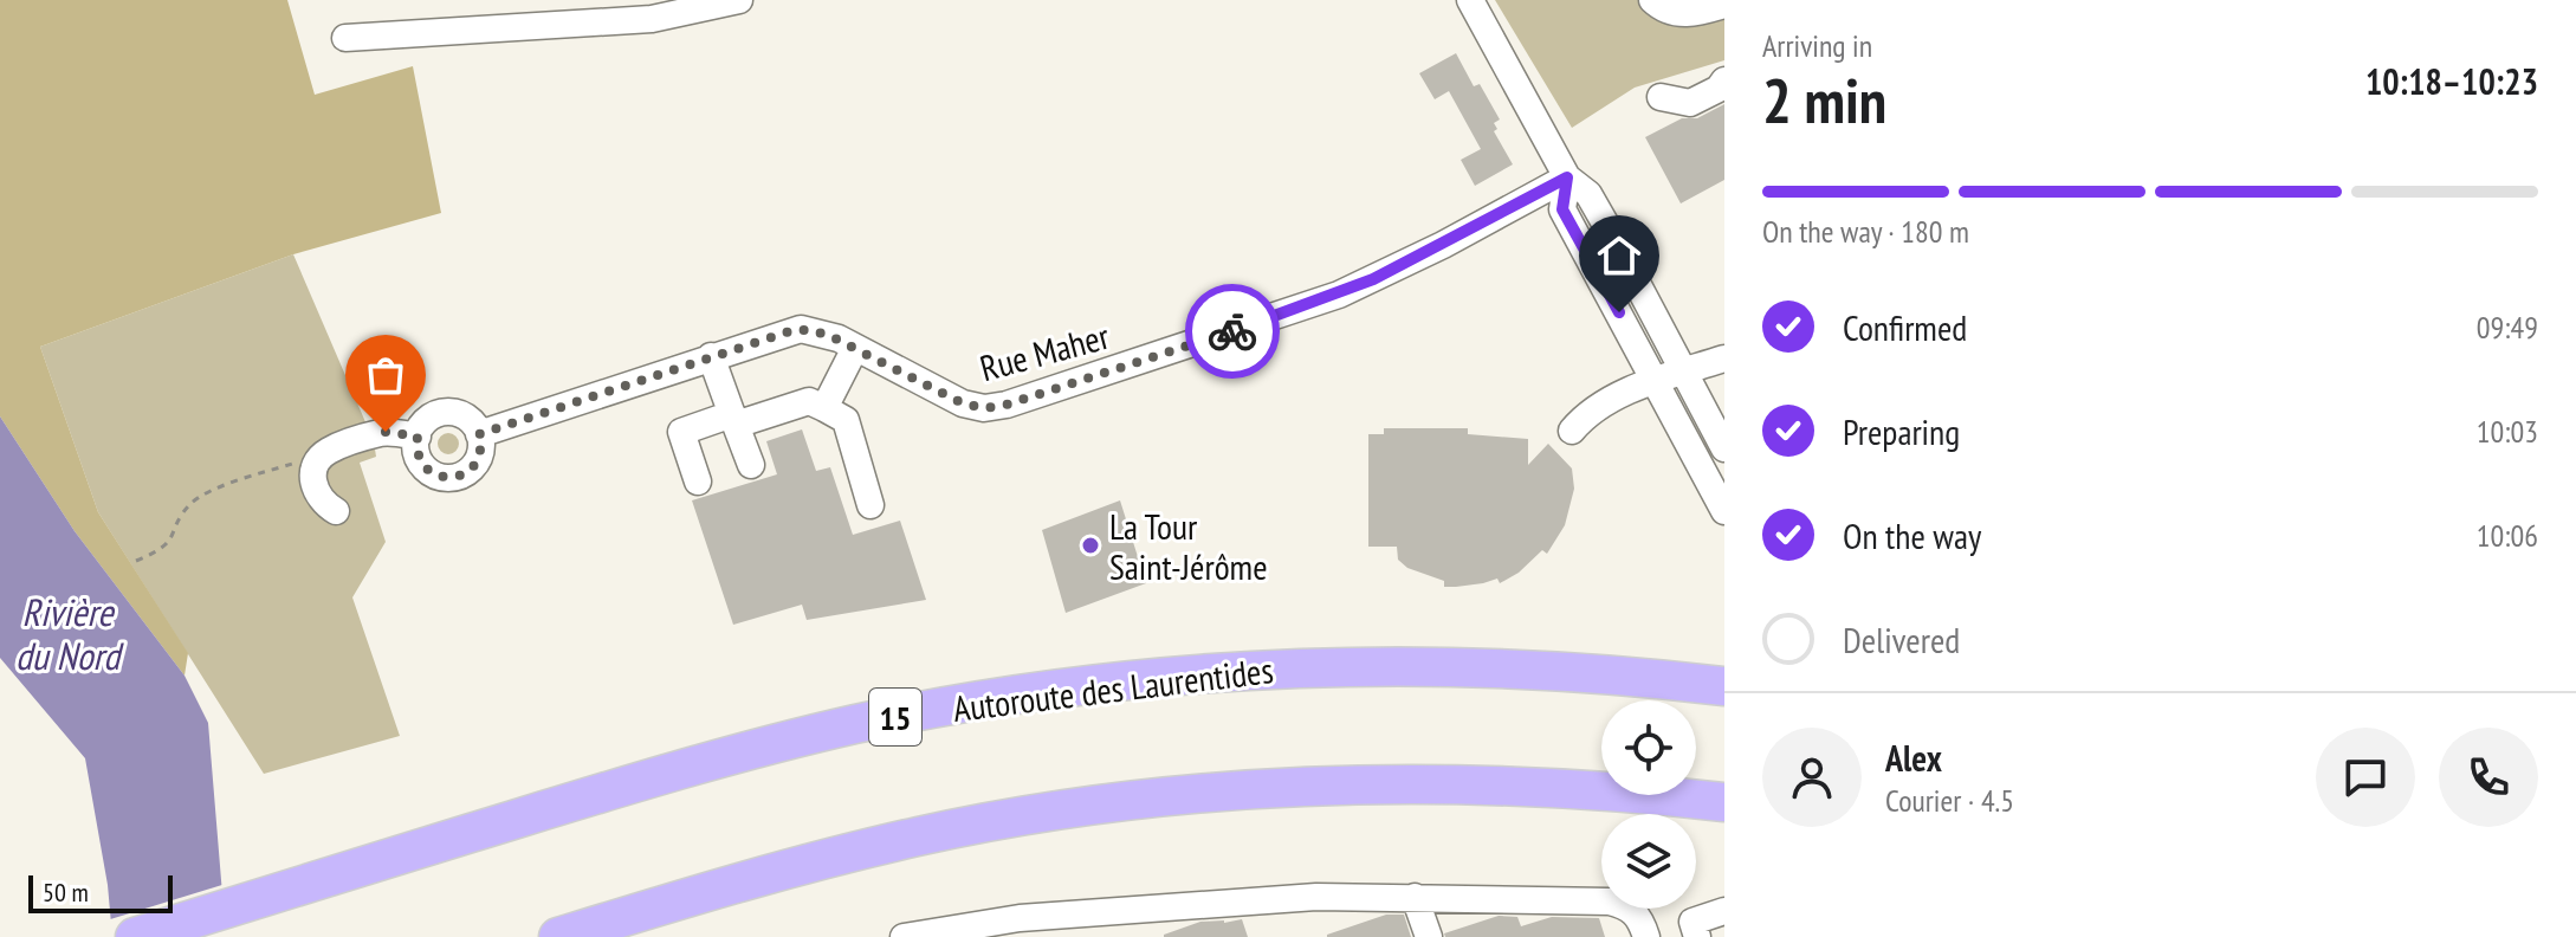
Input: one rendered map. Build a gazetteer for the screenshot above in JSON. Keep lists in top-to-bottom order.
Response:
{
  "streets": {
    "highway": ["Autoroute des Laurentides", "15"],
    "street": ["Rue Maher"]
  },
  "water": ["Rivière du Nord"],
  "places": ["La Tour Saint-Jérôme"],
  "scale_bar": "50 m",
  "page": {
    "heading": ["2 min", "Arriving in", "10:18–10:23"],
    "panel": ["Alex", "Courier · 4.5"],
    "bar": "On the way · 180 m",
    "list": [
      ["Confirmed", "09:49"],
      ["Preparing", "10:03"],
      ["On the way", "10:06"],
      "Delivered"
    ],
    "scale": "50 m"
  }
}
